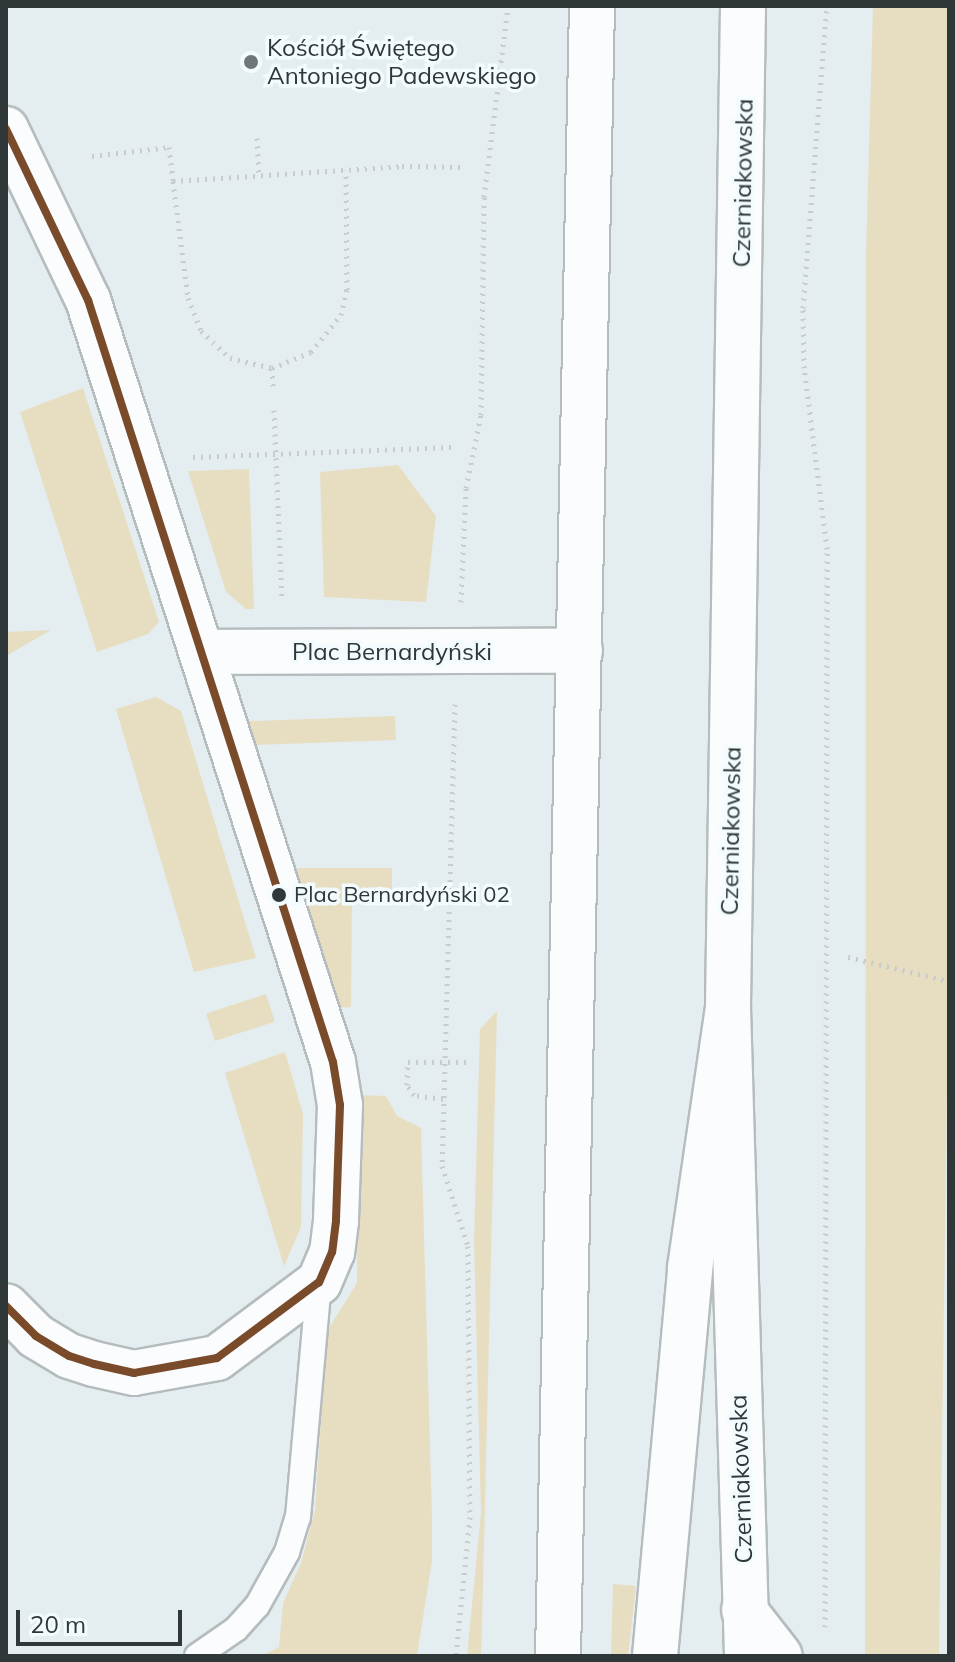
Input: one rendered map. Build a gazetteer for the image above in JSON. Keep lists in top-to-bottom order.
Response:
{
  "streets": {
    "main road": ["Czerniakowska", "Plac Bernardyński"]
  },
  "places": ["Kościół Świętego Antoniego Padewskiego", "Plac Bernardyński 02"],
  "scale_bar": "20 m"
}
